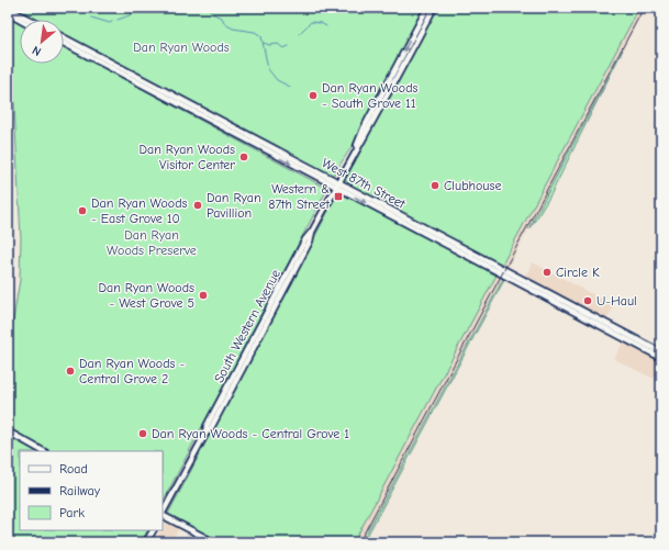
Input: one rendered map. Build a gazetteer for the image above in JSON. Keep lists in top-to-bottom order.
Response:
{
  "streets": {
    "main road": ["West 87th Street", "South Western Avenue"]
  },
  "crossings": [
    ["West 87th Street", "South Western Avenue"]
  ],
  "parks": ["Dan Ryan Woods", "Dan Ryan Woods Preserve"],
  "places": {
    "other": [
      "Dan Ryan Woods - South Grove 11",
      "Dan Ryan Woods Visitor Center",
      "Clubhouse",
      "Dan Ryan Pavillion",
      "Dan Ryan Woods - East Grove 10",
      "Circle K",
      "Dan Ryan Woods - West Grove 5",
      "U-Haul",
      "Dan Ryan Woods - Central Grove 2",
      "Dan Ryan Woods - Central Grove 1"
    ],
    "transit": ["Western & 87th Street"]
  },
  "legend": ["Road", "Railway", "Park"],
  "north": "bottom left"
}
